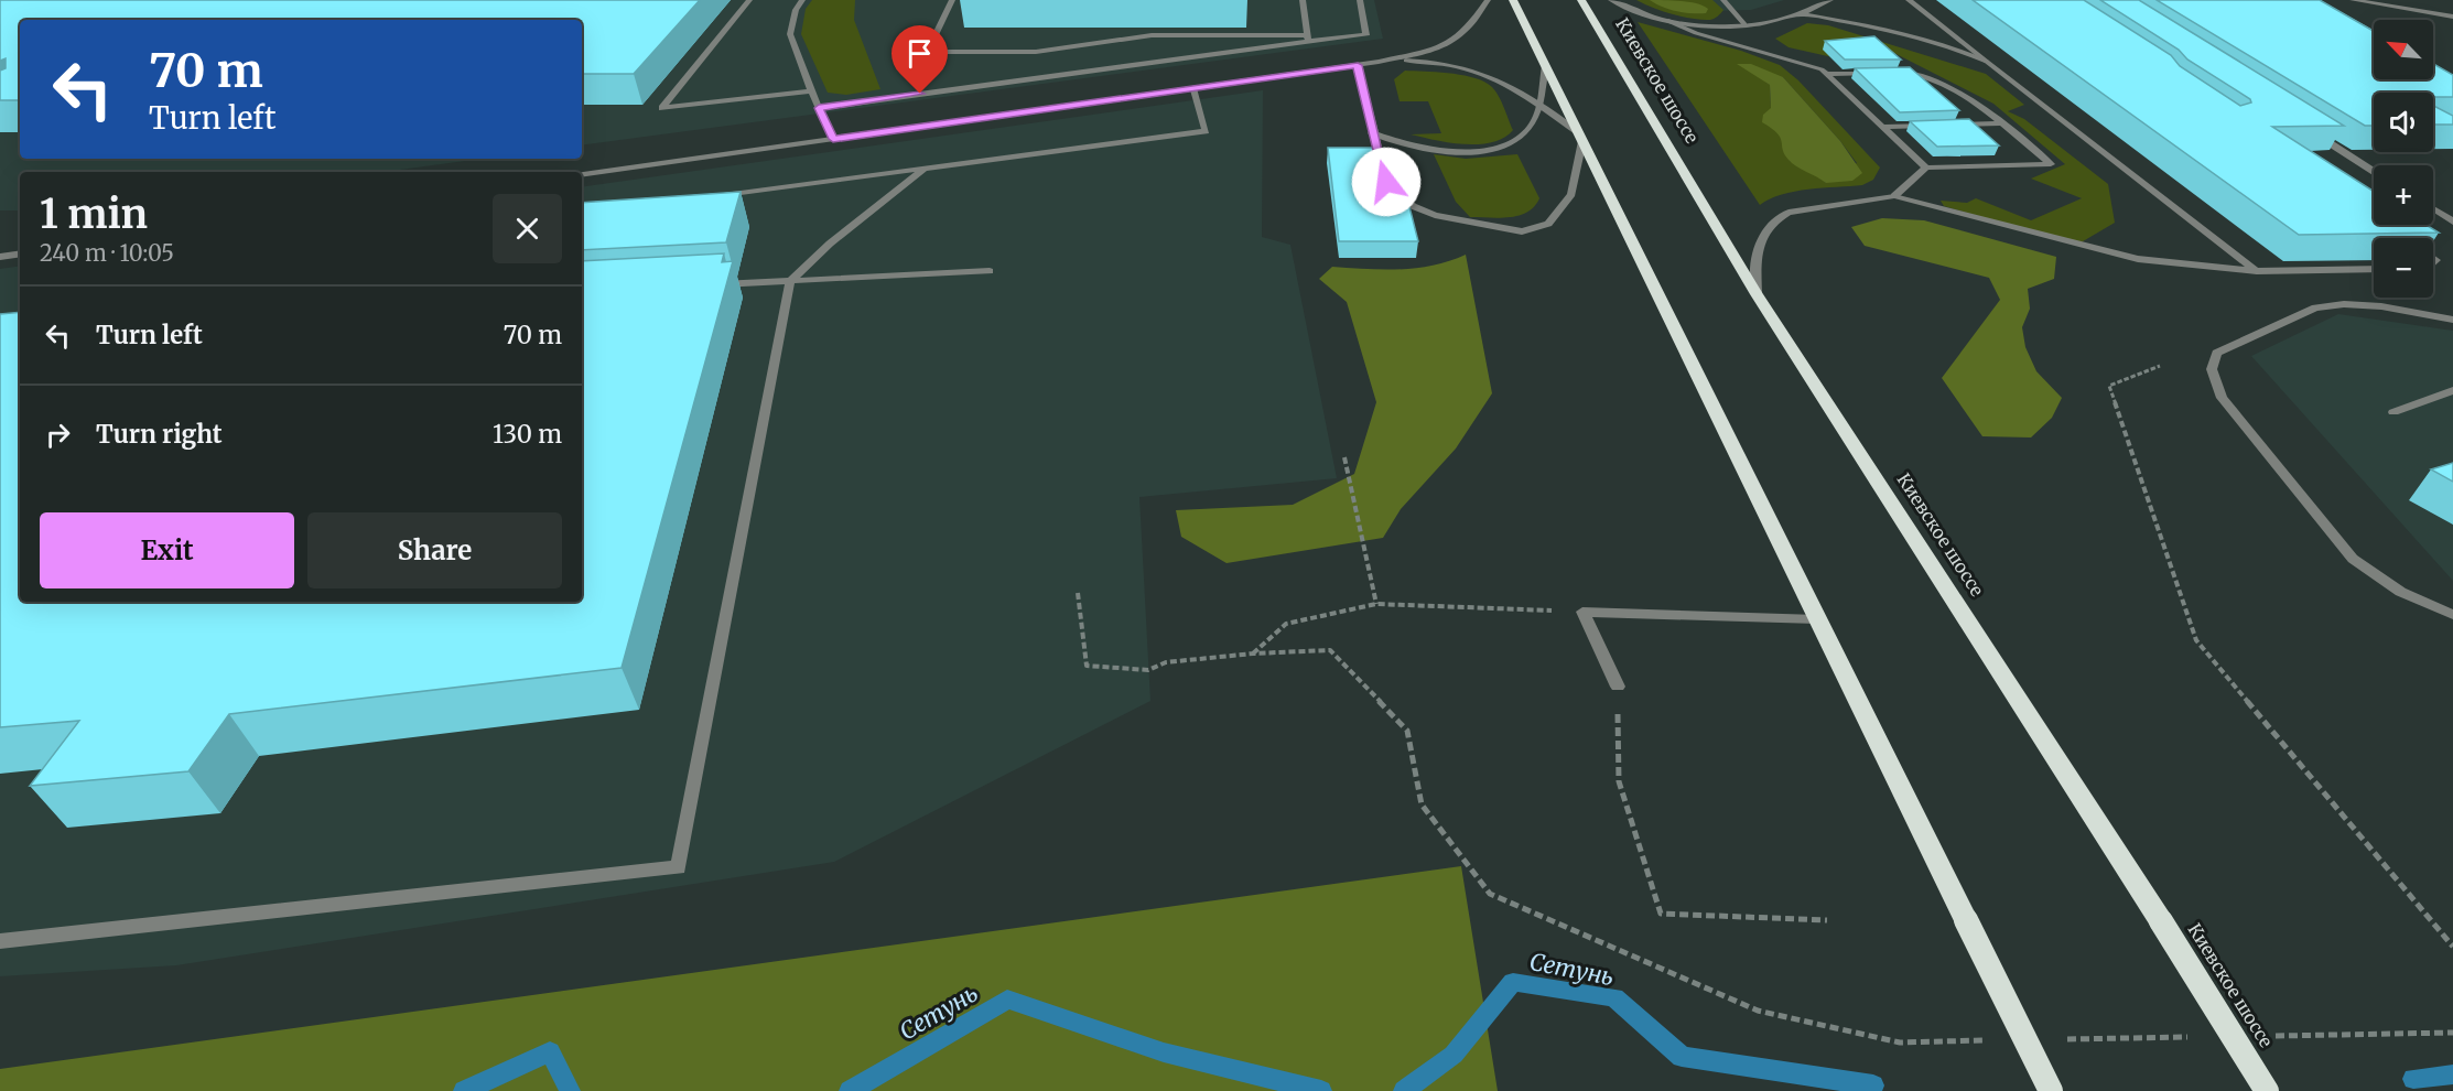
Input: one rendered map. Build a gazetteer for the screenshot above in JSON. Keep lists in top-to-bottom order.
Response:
{
  "streets": {
    "highway": ["Киевское шоссе"]
  },
  "water": ["Сетунь"],
  "north": "top left",
  "page": {
    "map_buttons": ["+", "−"],
    "turn": ["70 m", "Turn left"],
    "heading": ["1 min", "240 m · 10:05"],
    "list": [
      {
        "name": "Turn left",
        "value": "70 m"
      },
      {
        "name": "Turn right",
        "value": "130 m"
      }
    ],
    "buttons": ["Exit", "Share"]
  }
}
